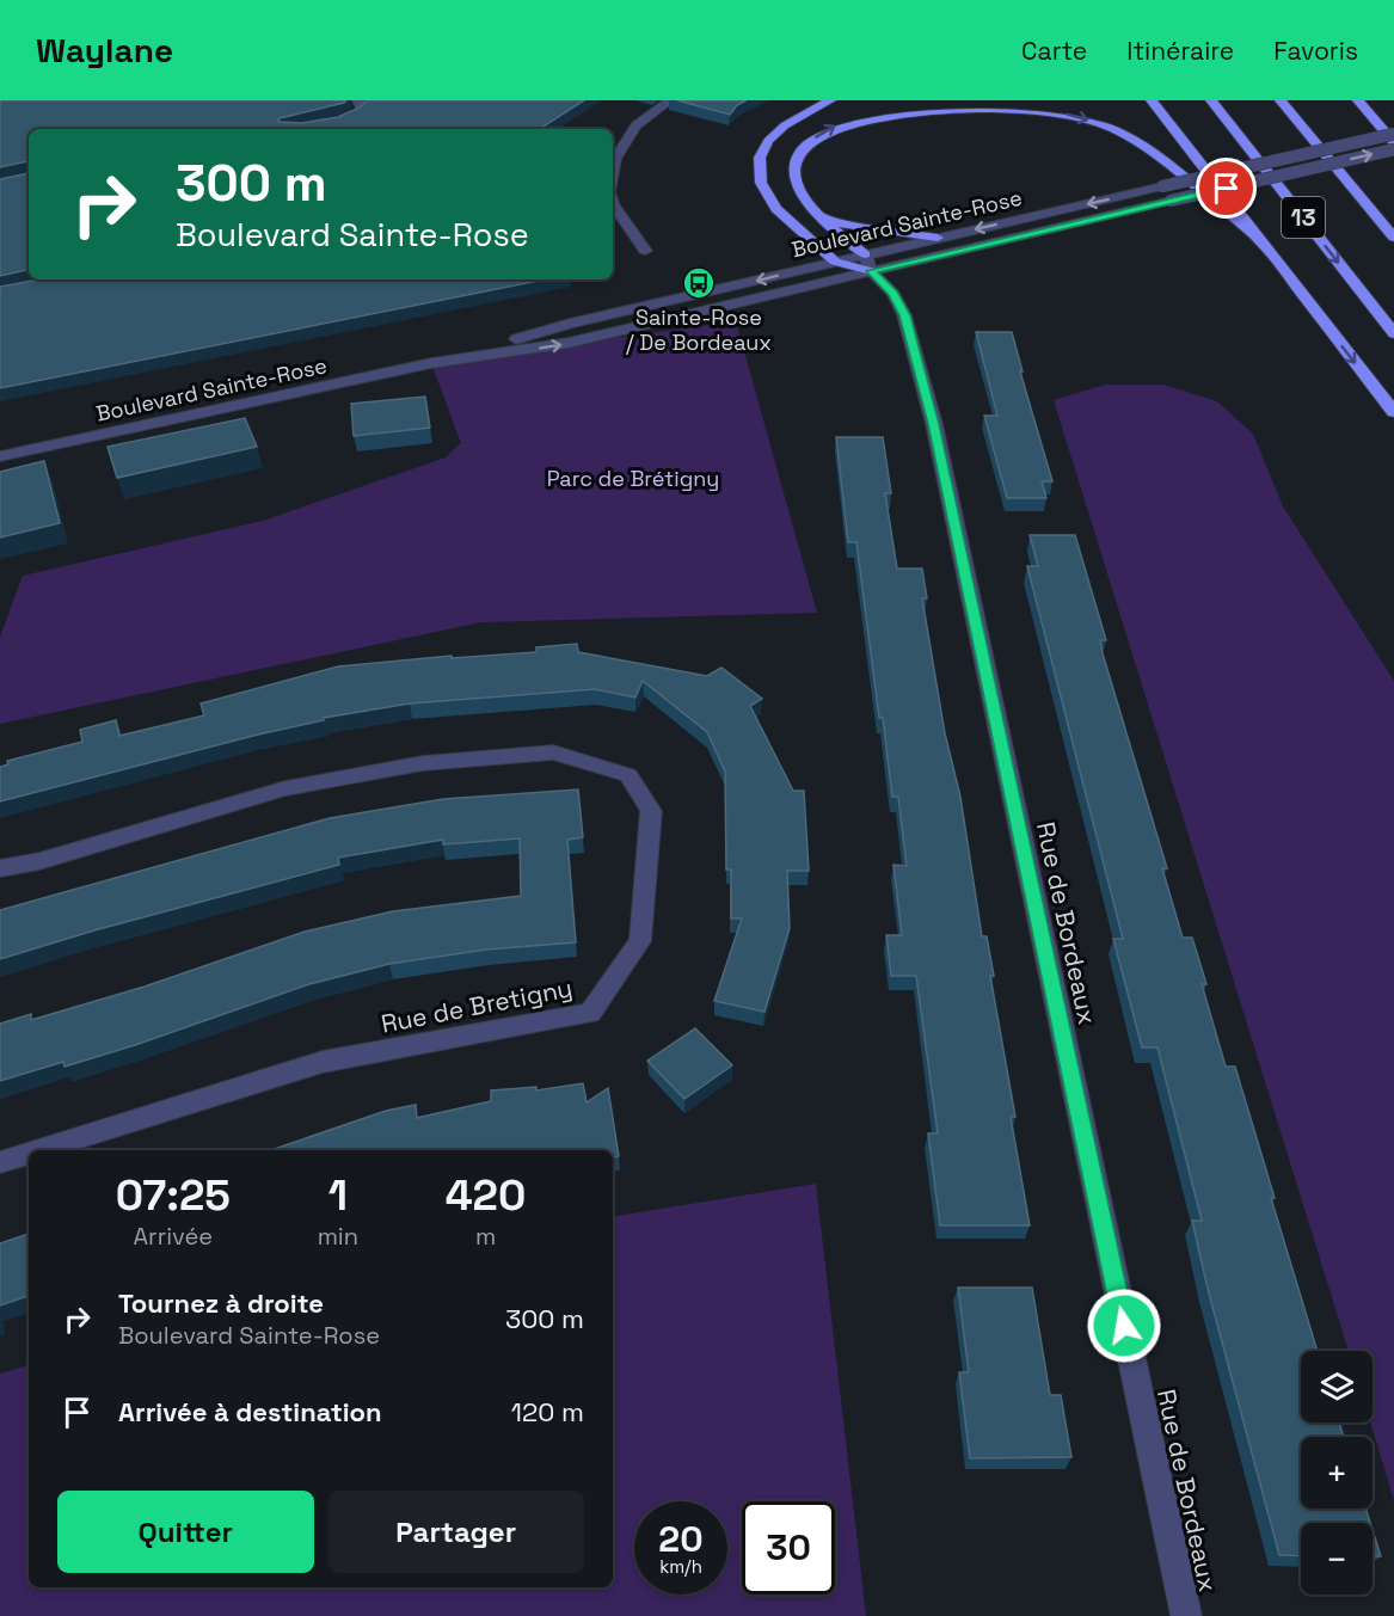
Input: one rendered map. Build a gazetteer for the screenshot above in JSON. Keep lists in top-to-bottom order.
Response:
{
  "streets": {
    "highway": ["13"],
    "street": ["Boulevard Sainte-Rose", "Rue de Bordeaux", "Rue de Bretigny"]
  },
  "crossings": [
    ["Boulevard Sainte-Rose", "Rue de Bordeaux"]
  ],
  "parks": ["Parc de Brétigny"],
  "places": {
    "bus stop": ["Sainte-Rose / De Bordeaux"]
  },
  "page": {
    "header": "Waylane",
    "nav": ["Carte", "Itinéraire", "Favoris"],
    "turn": ["300 m", "Boulevard Sainte-Rose"],
    "eta": [
      "07:25",
      "Arrivée",
      "1",
      "min",
      "420",
      "m"
    ],
    "list": [
      {
        "name": "Tournez à droite",
        "note": "Boulevard Sainte-Rose",
        "value": "300 m"
      },
      {
        "name": "Arrivée à destination",
        "value": "120 m"
      }
    ],
    "map_buttons": ["+", "−"],
    "buttons": ["Quitter", "Partager"],
    "speed": "20 km/h",
    "limit": "30"
  }
}
